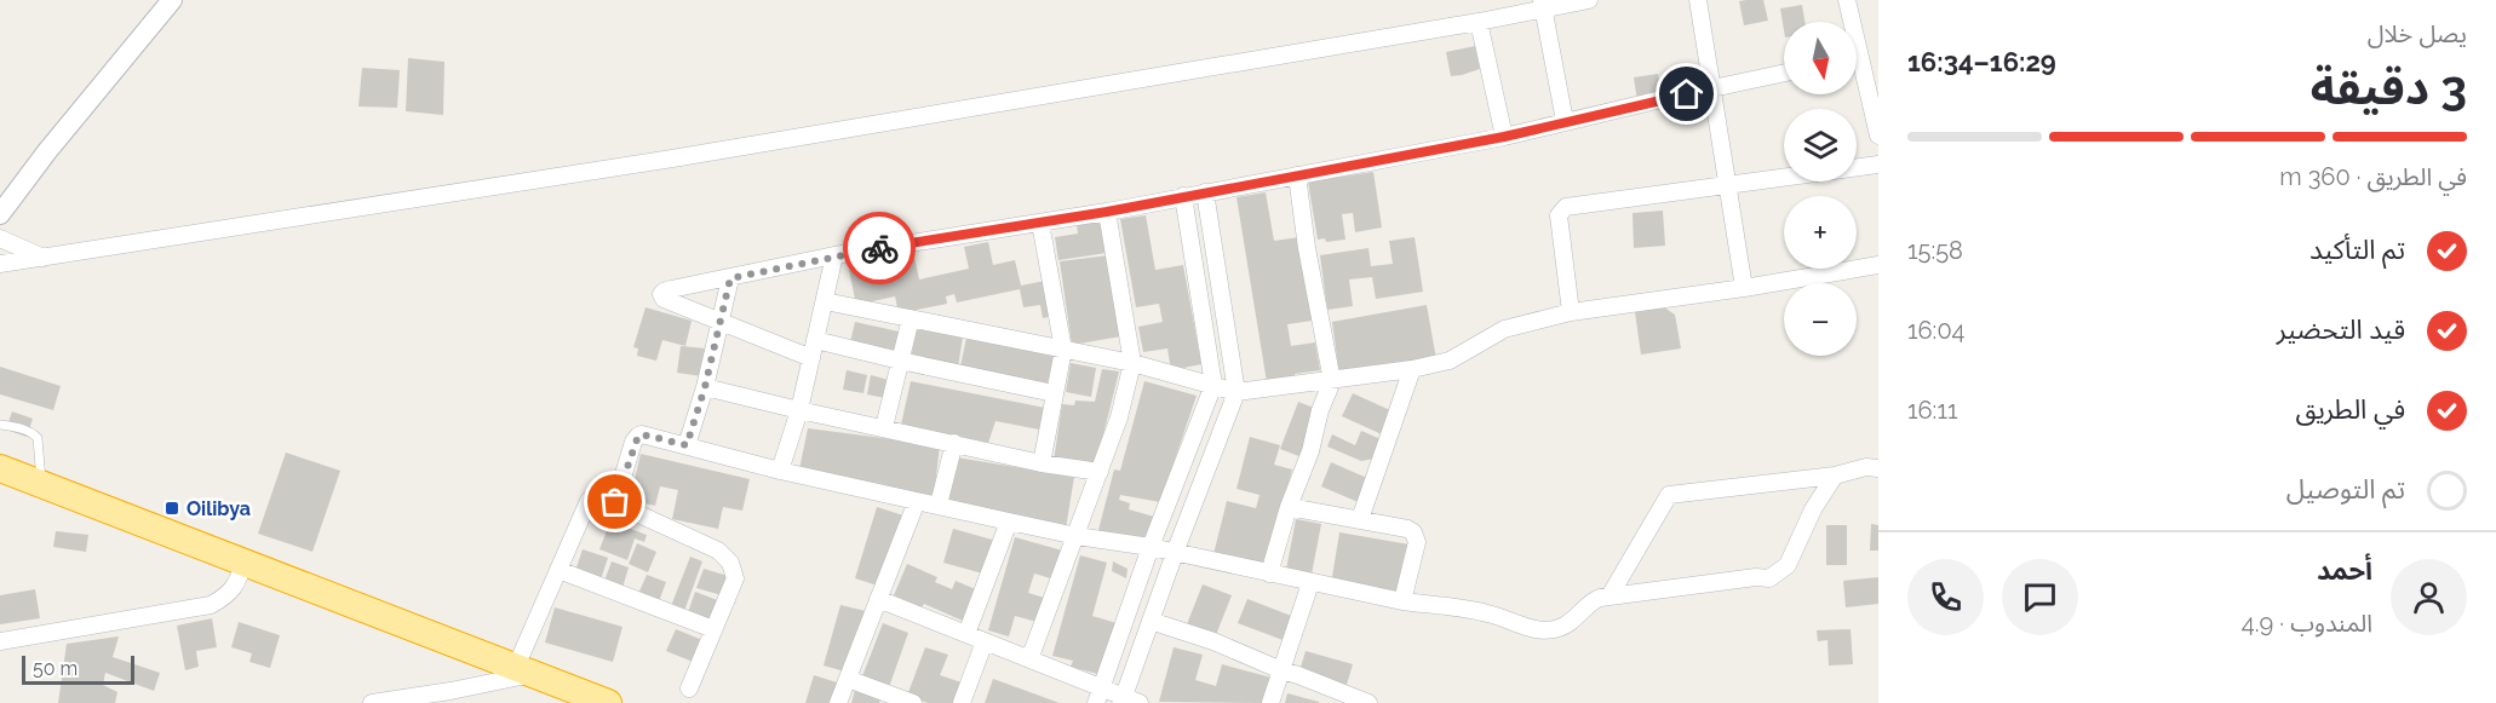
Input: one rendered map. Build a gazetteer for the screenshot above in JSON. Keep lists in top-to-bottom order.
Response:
{
  "places": {
    "transit": ["Oilibya"]
  },
  "scale_bar": "50 m",
  "north": "bottom",
  "page": {
    "heading": ["3 دقيقة", "يصل خلال", "16:29–16:34"],
    "panel": ["أحمد", "المندوب · 4.9"],
    "map_buttons": ["+", "−"],
    "bar": "في الطريق · 360 m",
    "list": [
      ["تم التأكيد", "15:58"],
      ["قيد التحضير", "16:04"],
      ["في الطريق", "16:11"],
      "تم التوصيل"
    ],
    "scale": "50 m"
  }
}
